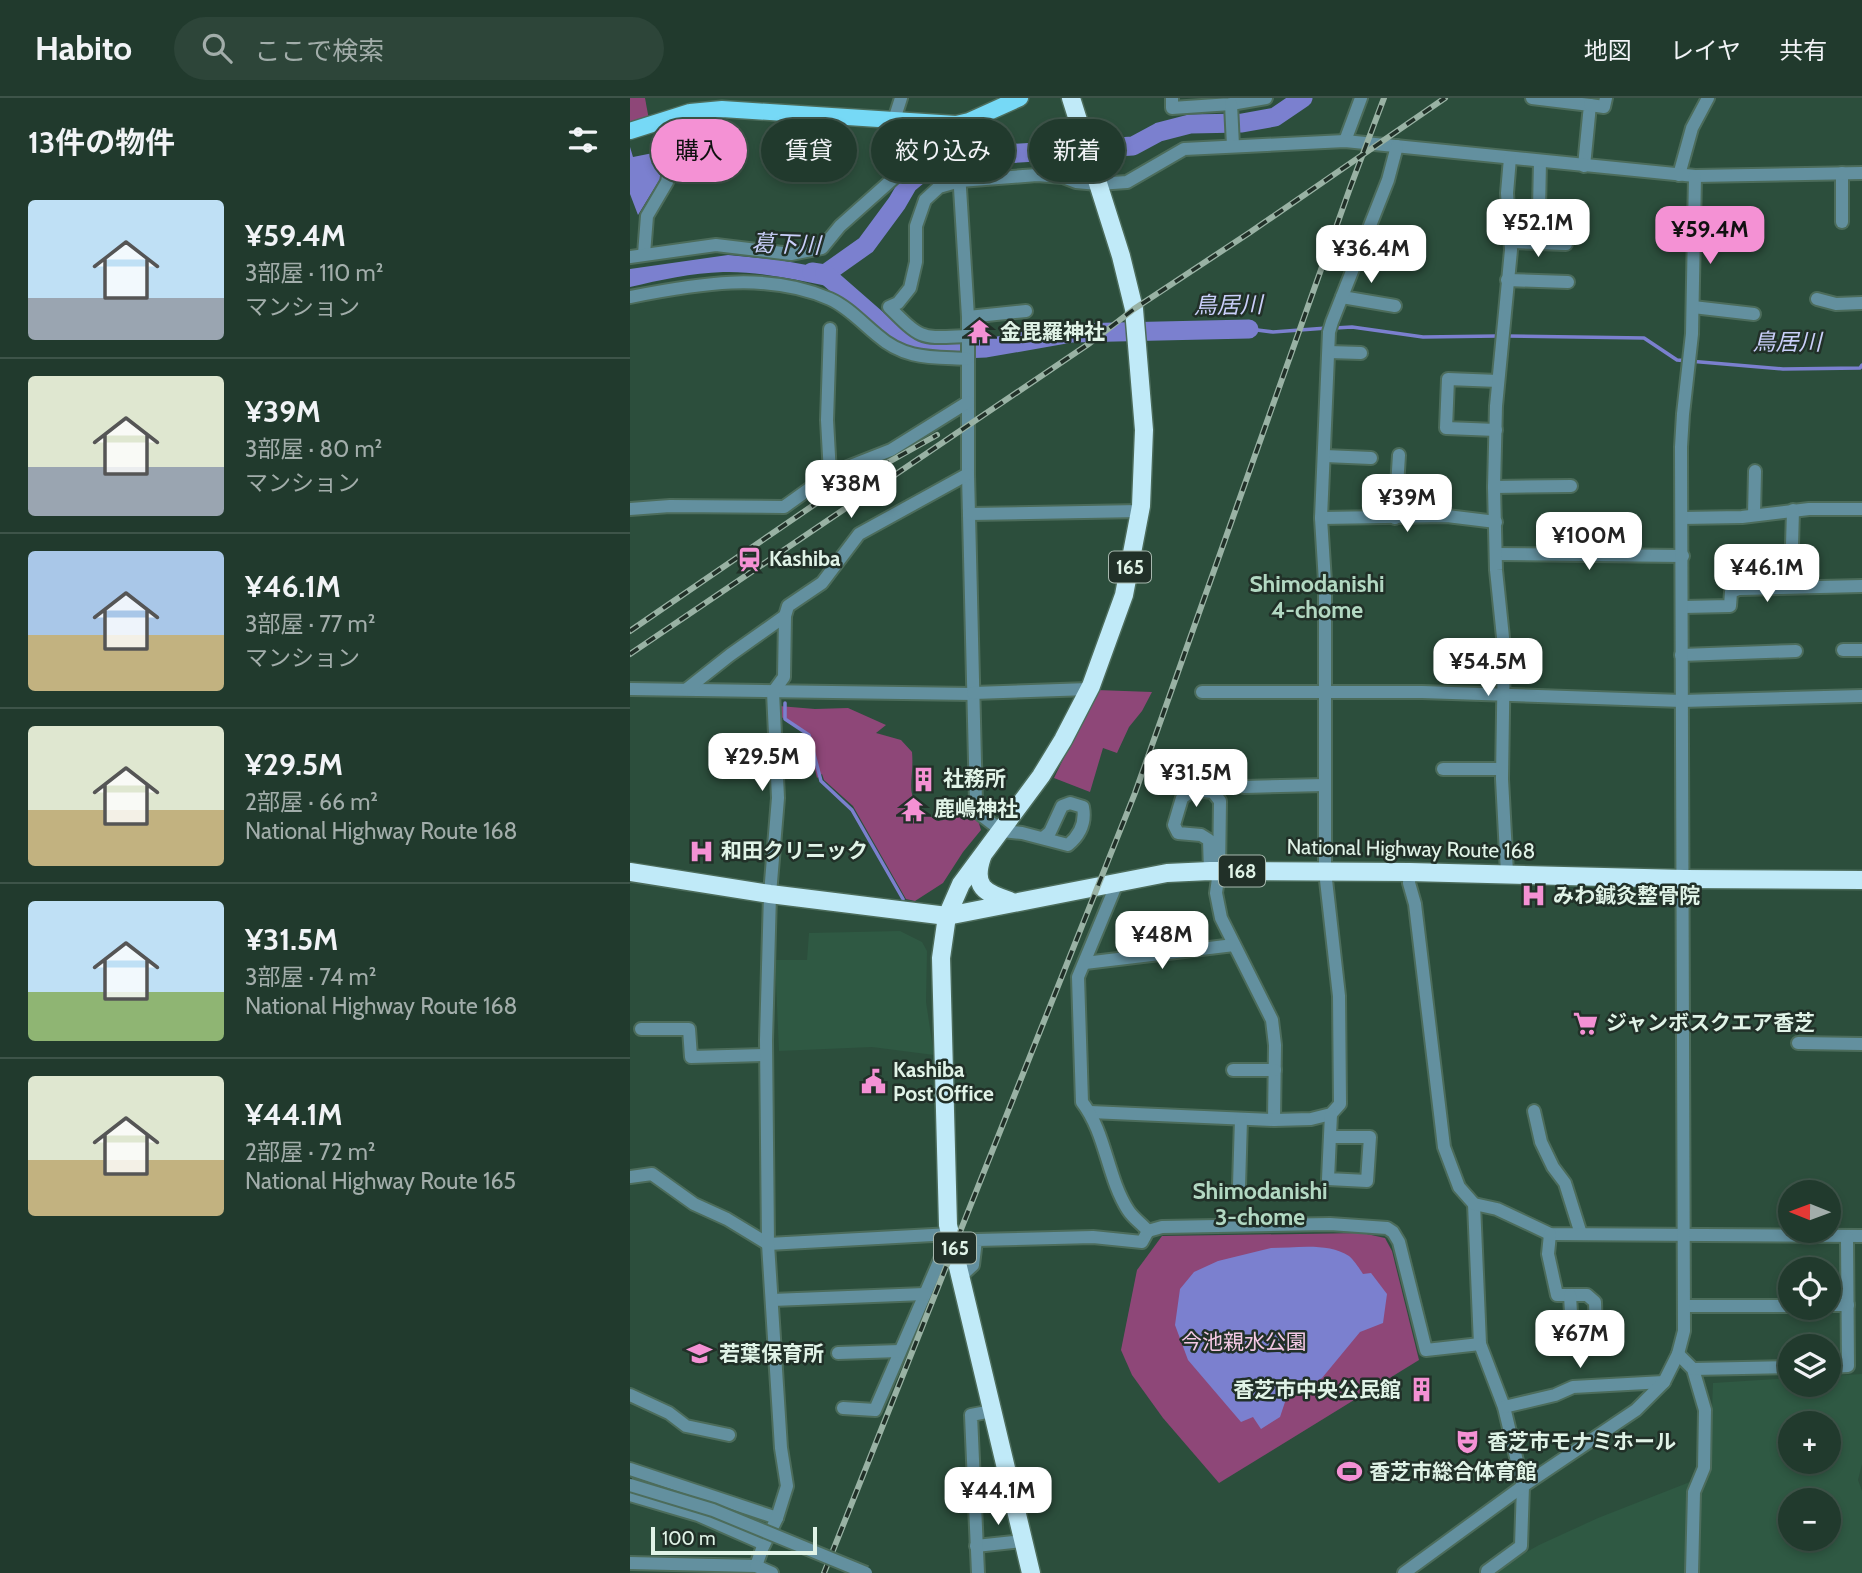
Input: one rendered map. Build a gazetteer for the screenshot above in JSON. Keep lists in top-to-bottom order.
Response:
{
  "streets": {
    "highway": ["165", "National Highway Route 168", "168"]
  },
  "crossings": [
    ["165", "National Highway Route 168"]
  ],
  "districts": ["Shimodanishi 4-chome", "Shimodanishi 3-chome"],
  "water": ["葛下川", "鳥居川"],
  "parks": ["今池親水公園"],
  "places": {
    "temple": ["金毘羅神社", "鹿嶋神社"],
    "station": ["Kashiba"],
    "building": ["社務所", "香芝市中央公民館"],
    "hospital": ["和田クリニック", "みわ鍼灸整骨院"],
    "supermarket": ["ジャンボスクエア香芝"],
    "public building": ["Kashiba Post Office"],
    "school or university": ["若葉保育所"],
    "theatre": ["香芝市モナミホール"],
    "sports": ["香芝市総合体育館"]
  },
  "scale_bar": "100 m",
  "north": "left",
  "page": {
    "header": "Habito",
    "search": "ここで検索",
    "nav": ["地図", "レイヤ", "共有"],
    "heading": "13件の物件",
    "chip": [
      "購入",
      "賃貸",
      "絞り込み",
      "新着"
    ],
    "list": [
      {
        "name": "¥59.4M",
        "note": "3部屋 · 110 m² · マンション"
      },
      {
        "name": "¥39M",
        "note": "3部屋 · 80 m² · マンション"
      },
      {
        "name": "¥46.1M",
        "note": "3部屋 · 77 m² · マンション"
      },
      {
        "name": "¥29.5M",
        "note": "2部屋 · 66 m² · National Highway Route 168"
      },
      {
        "name": "¥31.5M",
        "note": "3部屋 · 74 m² · National Highway Route 168"
      },
      {
        "name": "¥44.1M",
        "note": "2部屋 · 72 m² · National Highway Route 165"
      }
    ],
    "price": [
      "¥52.1M",
      "¥59.4M",
      "¥36.4M",
      "¥38M",
      "¥39M",
      "¥100M",
      "¥46.1M",
      "¥54.5M",
      "¥29.5M",
      "¥31.5M",
      "¥48M",
      "¥67M",
      "¥44.1M"
    ],
    "map_buttons": ["+", "−"],
    "scale": "100 m"
  }
}
